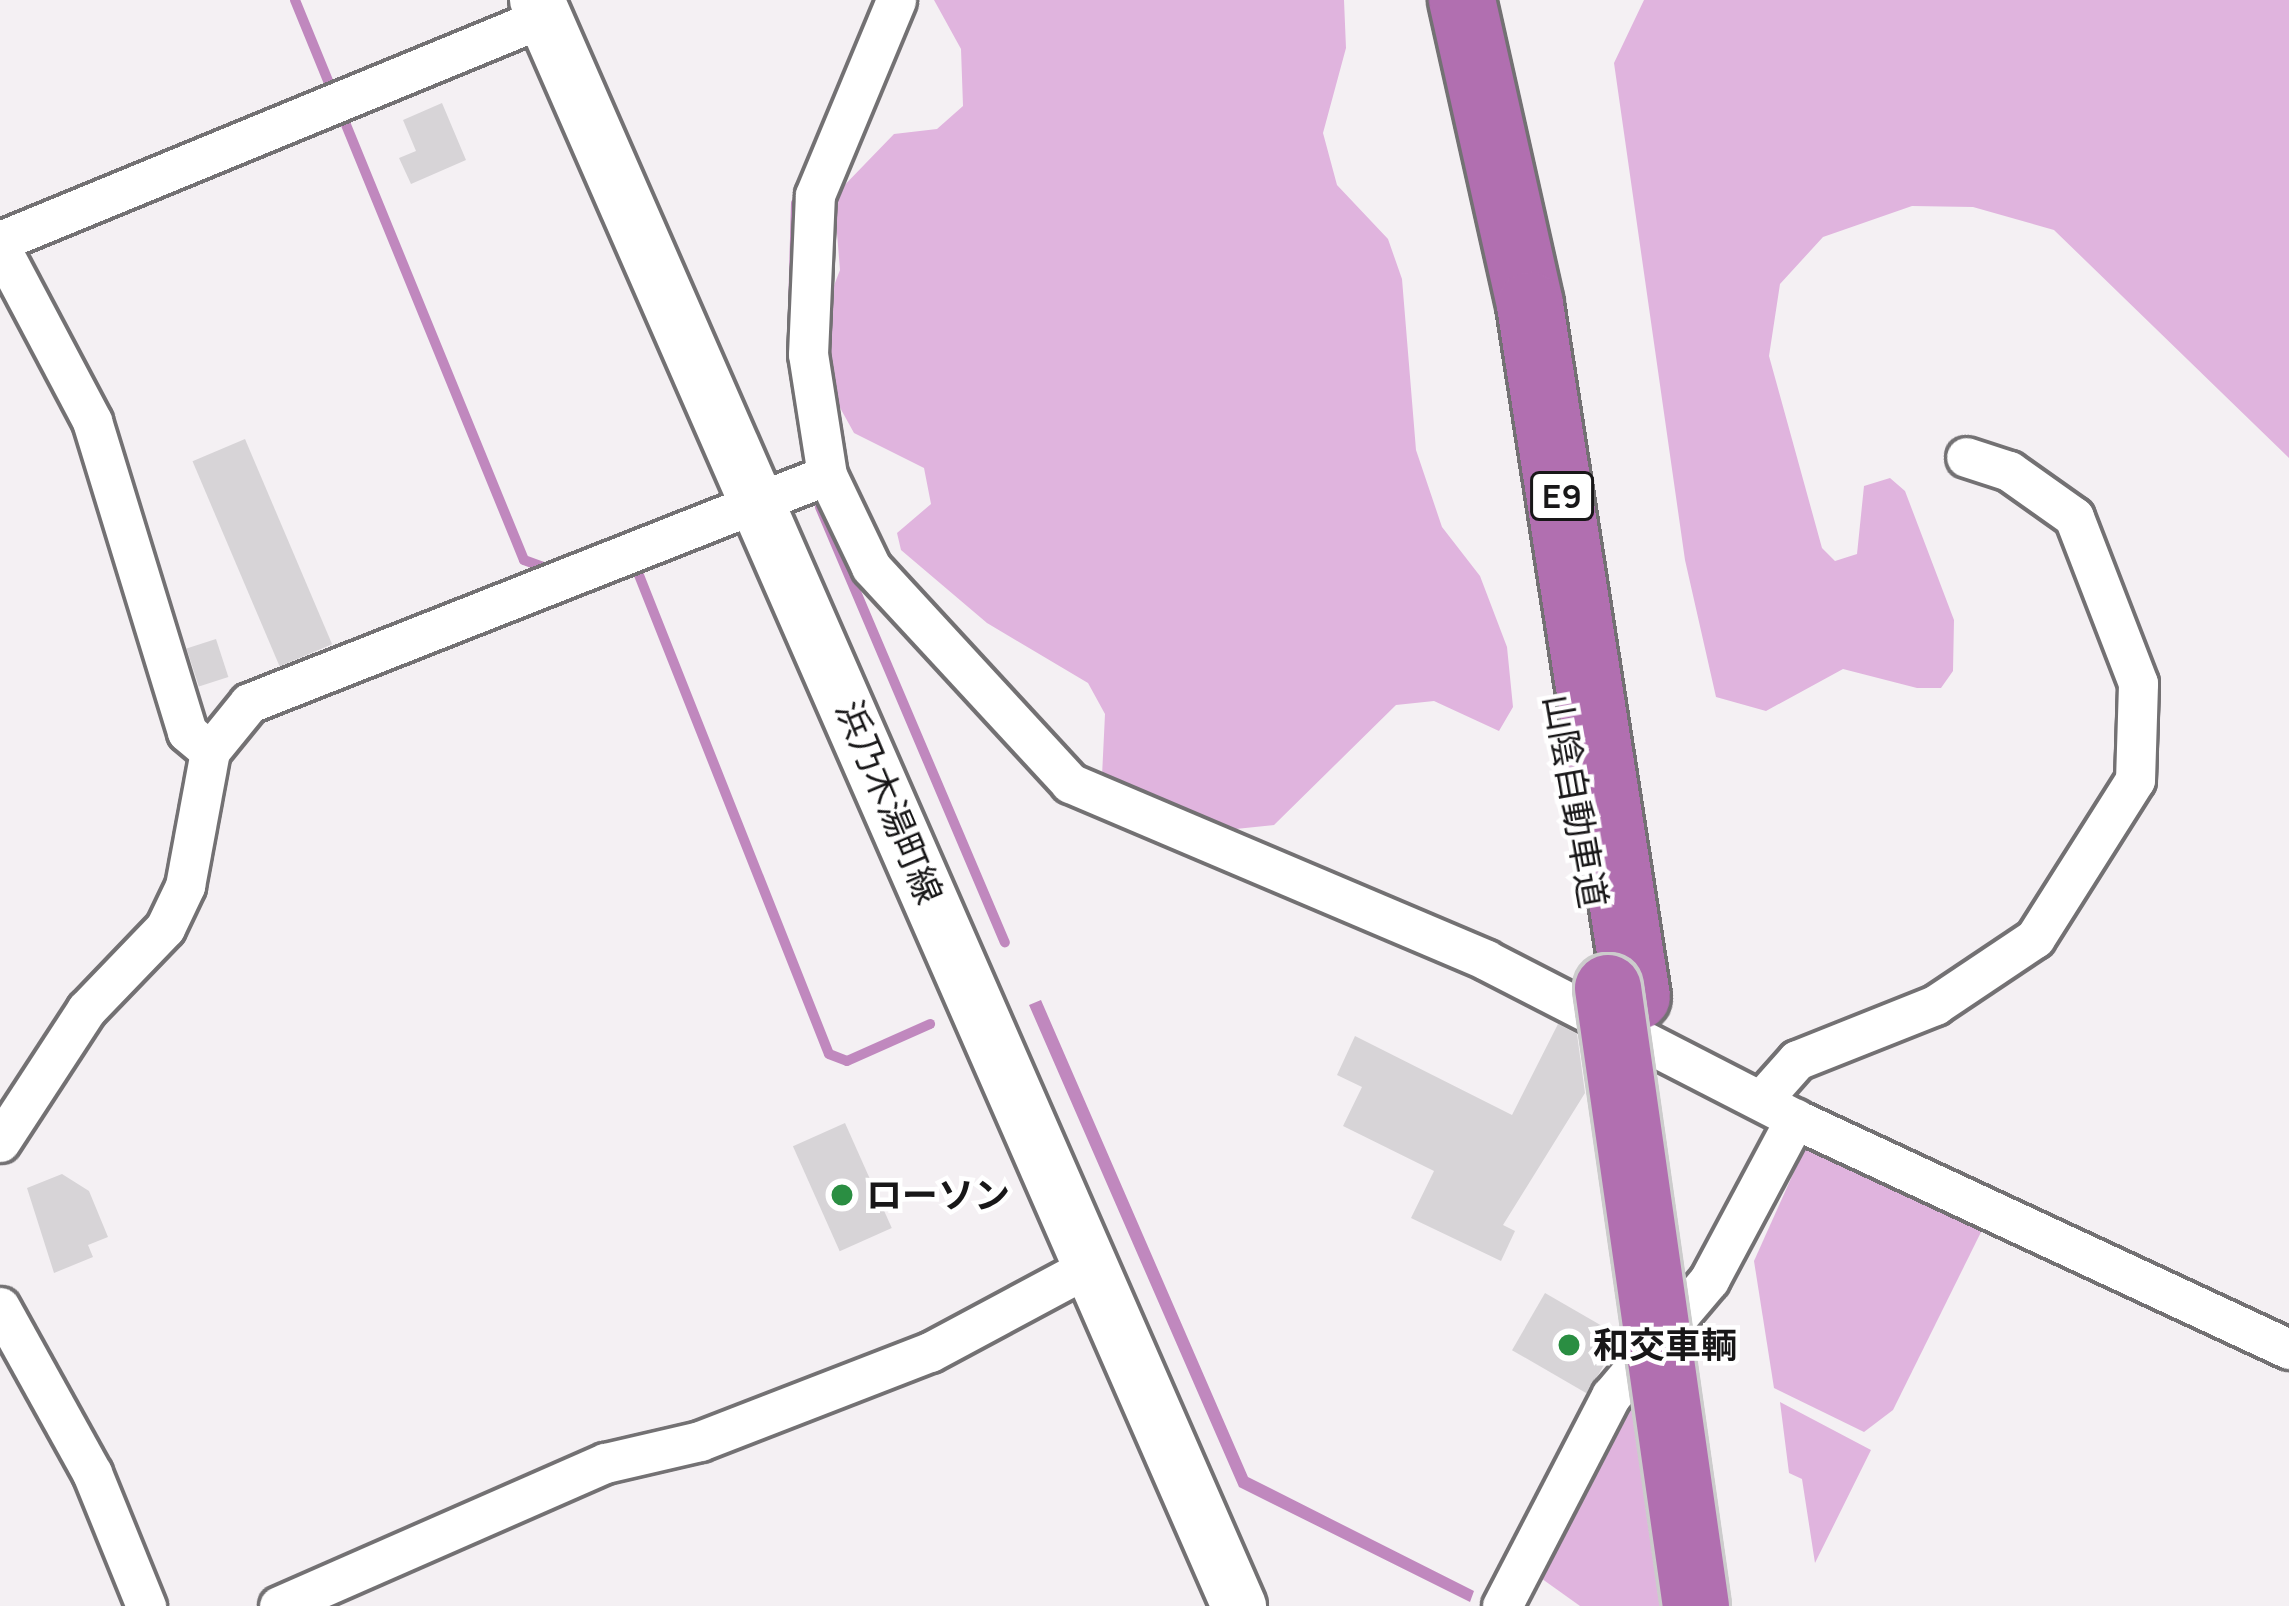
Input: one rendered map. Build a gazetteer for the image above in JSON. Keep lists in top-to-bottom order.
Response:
{
  "streets": {
    "highway": ["E9", "山陰自動車道"],
    "main road": ["浜乃木湯町線"]
  },
  "places": ["ローソン", "和交車輌"]
}
